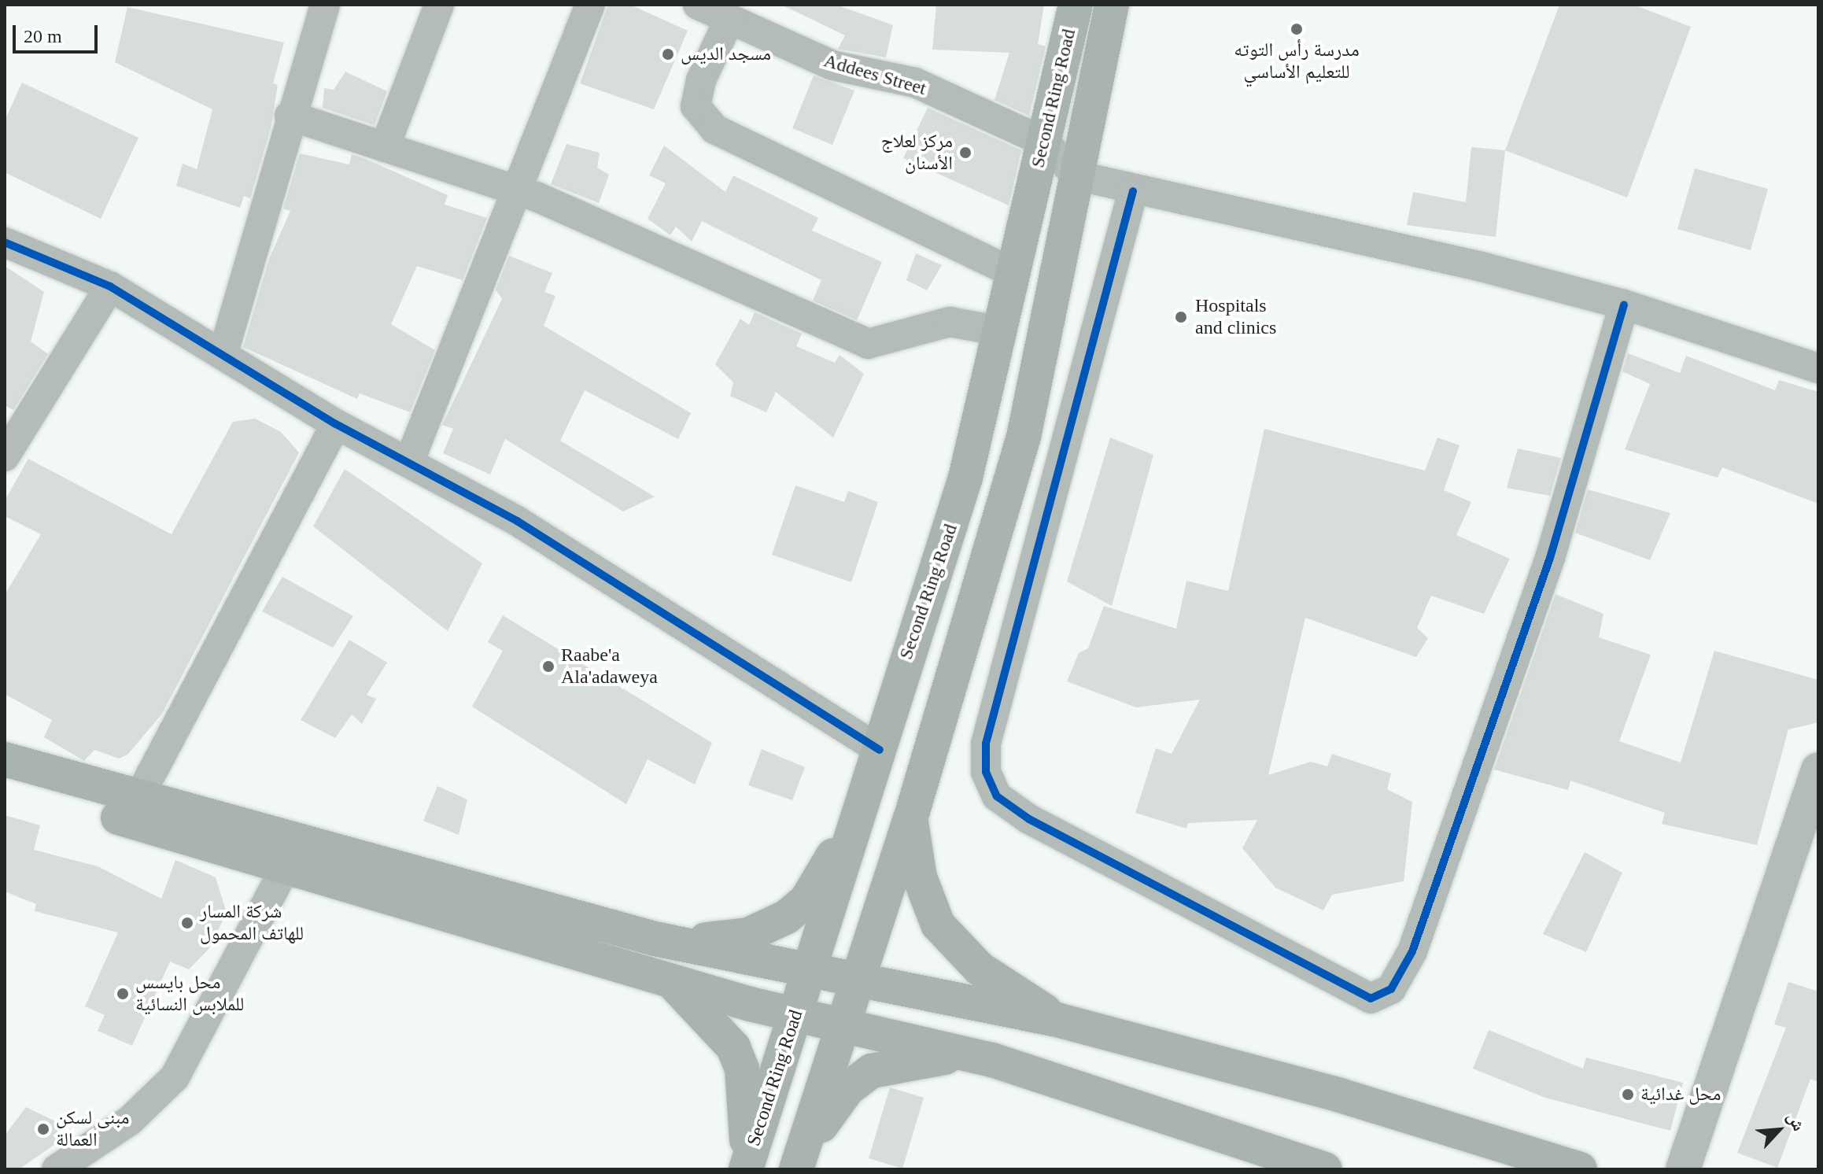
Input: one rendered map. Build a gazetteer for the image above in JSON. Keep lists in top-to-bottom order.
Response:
{
  "streets": {
    "main road": ["Second Ring Road"],
    "street": ["Addees Street"]
  },
  "crossings": [
    ["Addees Street", "Second Ring Road"]
  ],
  "places": [
    "مدرسة رأس التوته للتعليم الأساسي",
    "مسجد الديس",
    "مركز لعلاج الأسنان",
    "Hospitals and clinics",
    "Raabe'a Ala'adaweya",
    "شركة المسار للهاتف المحمول",
    "محل بايسس للملابس النسائية",
    "محل غدائية",
    "مبنى لسكن العمالة"
  ],
  "scale_bar": "20 m",
  "north": "top right"
}
